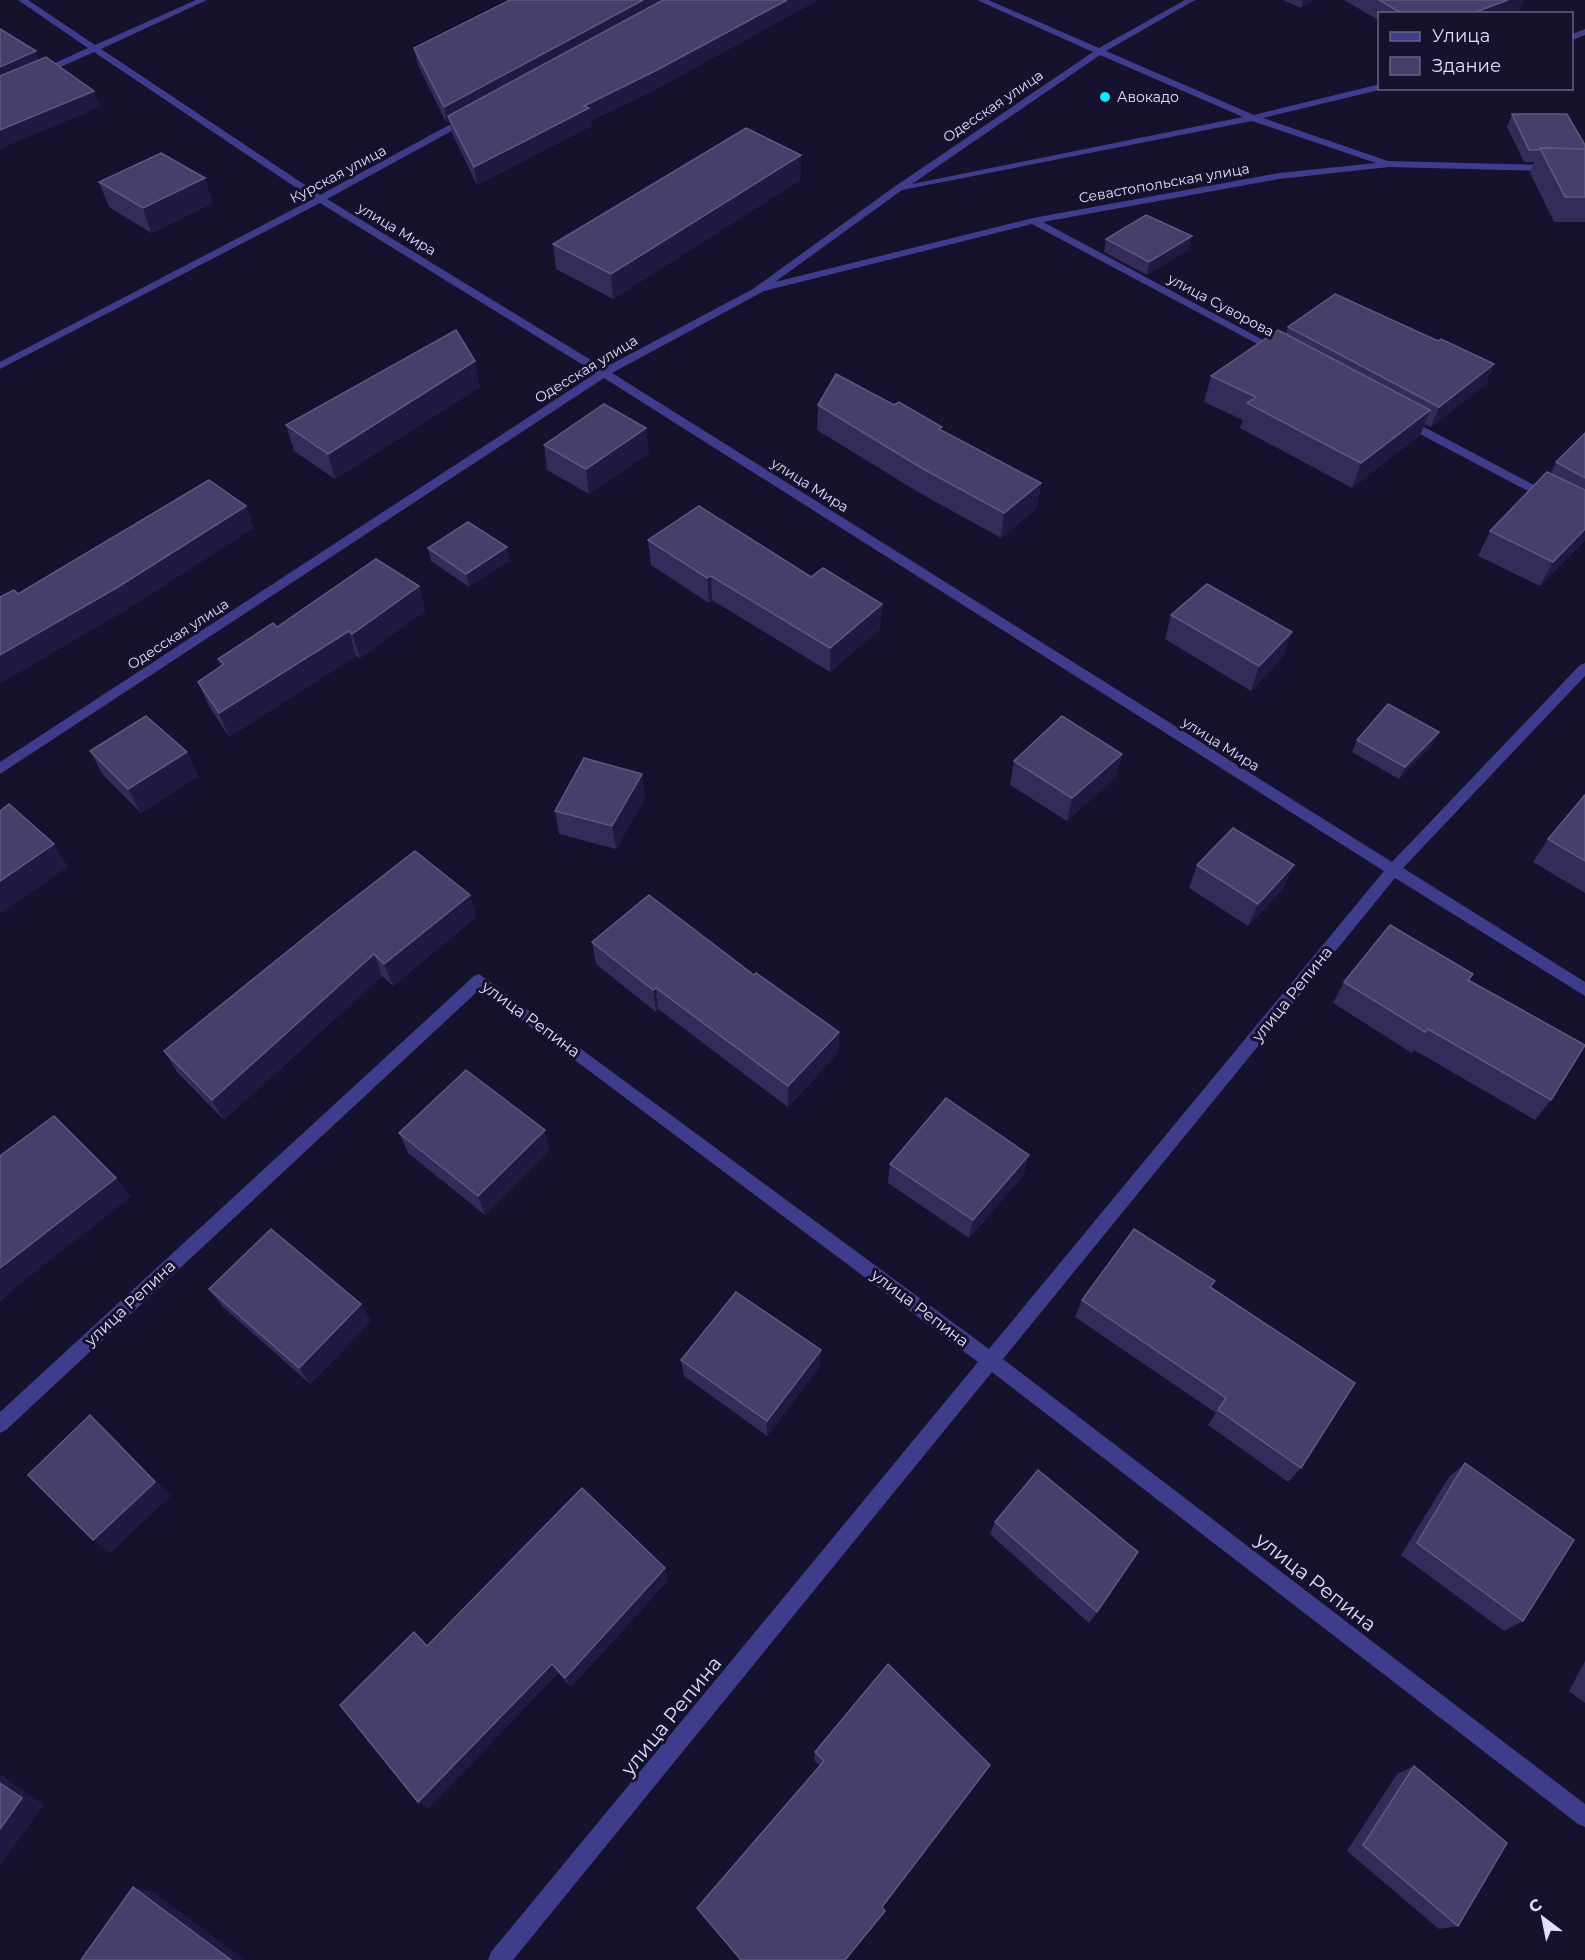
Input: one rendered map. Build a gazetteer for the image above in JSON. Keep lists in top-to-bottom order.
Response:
{
  "streets": {
    "street": [
      "Одесская улица",
      "Курская улица",
      "Севастопольская улица",
      "улица Мира",
      "улица Суворова",
      "улица Репина"
    ]
  },
  "crossings": [
    ["Одесская улица", "Севастопольская улица"],
    ["Одесская улица", "улица Мира"],
    ["Курская улица", "улица Мира"],
    ["Севастопольская улица", "улица Суворова"],
    ["улица Мира", "улица Репина"]
  ],
  "places": ["Авокадо"],
  "legend": ["Улица", "Здание"],
  "north": "top left"
}
